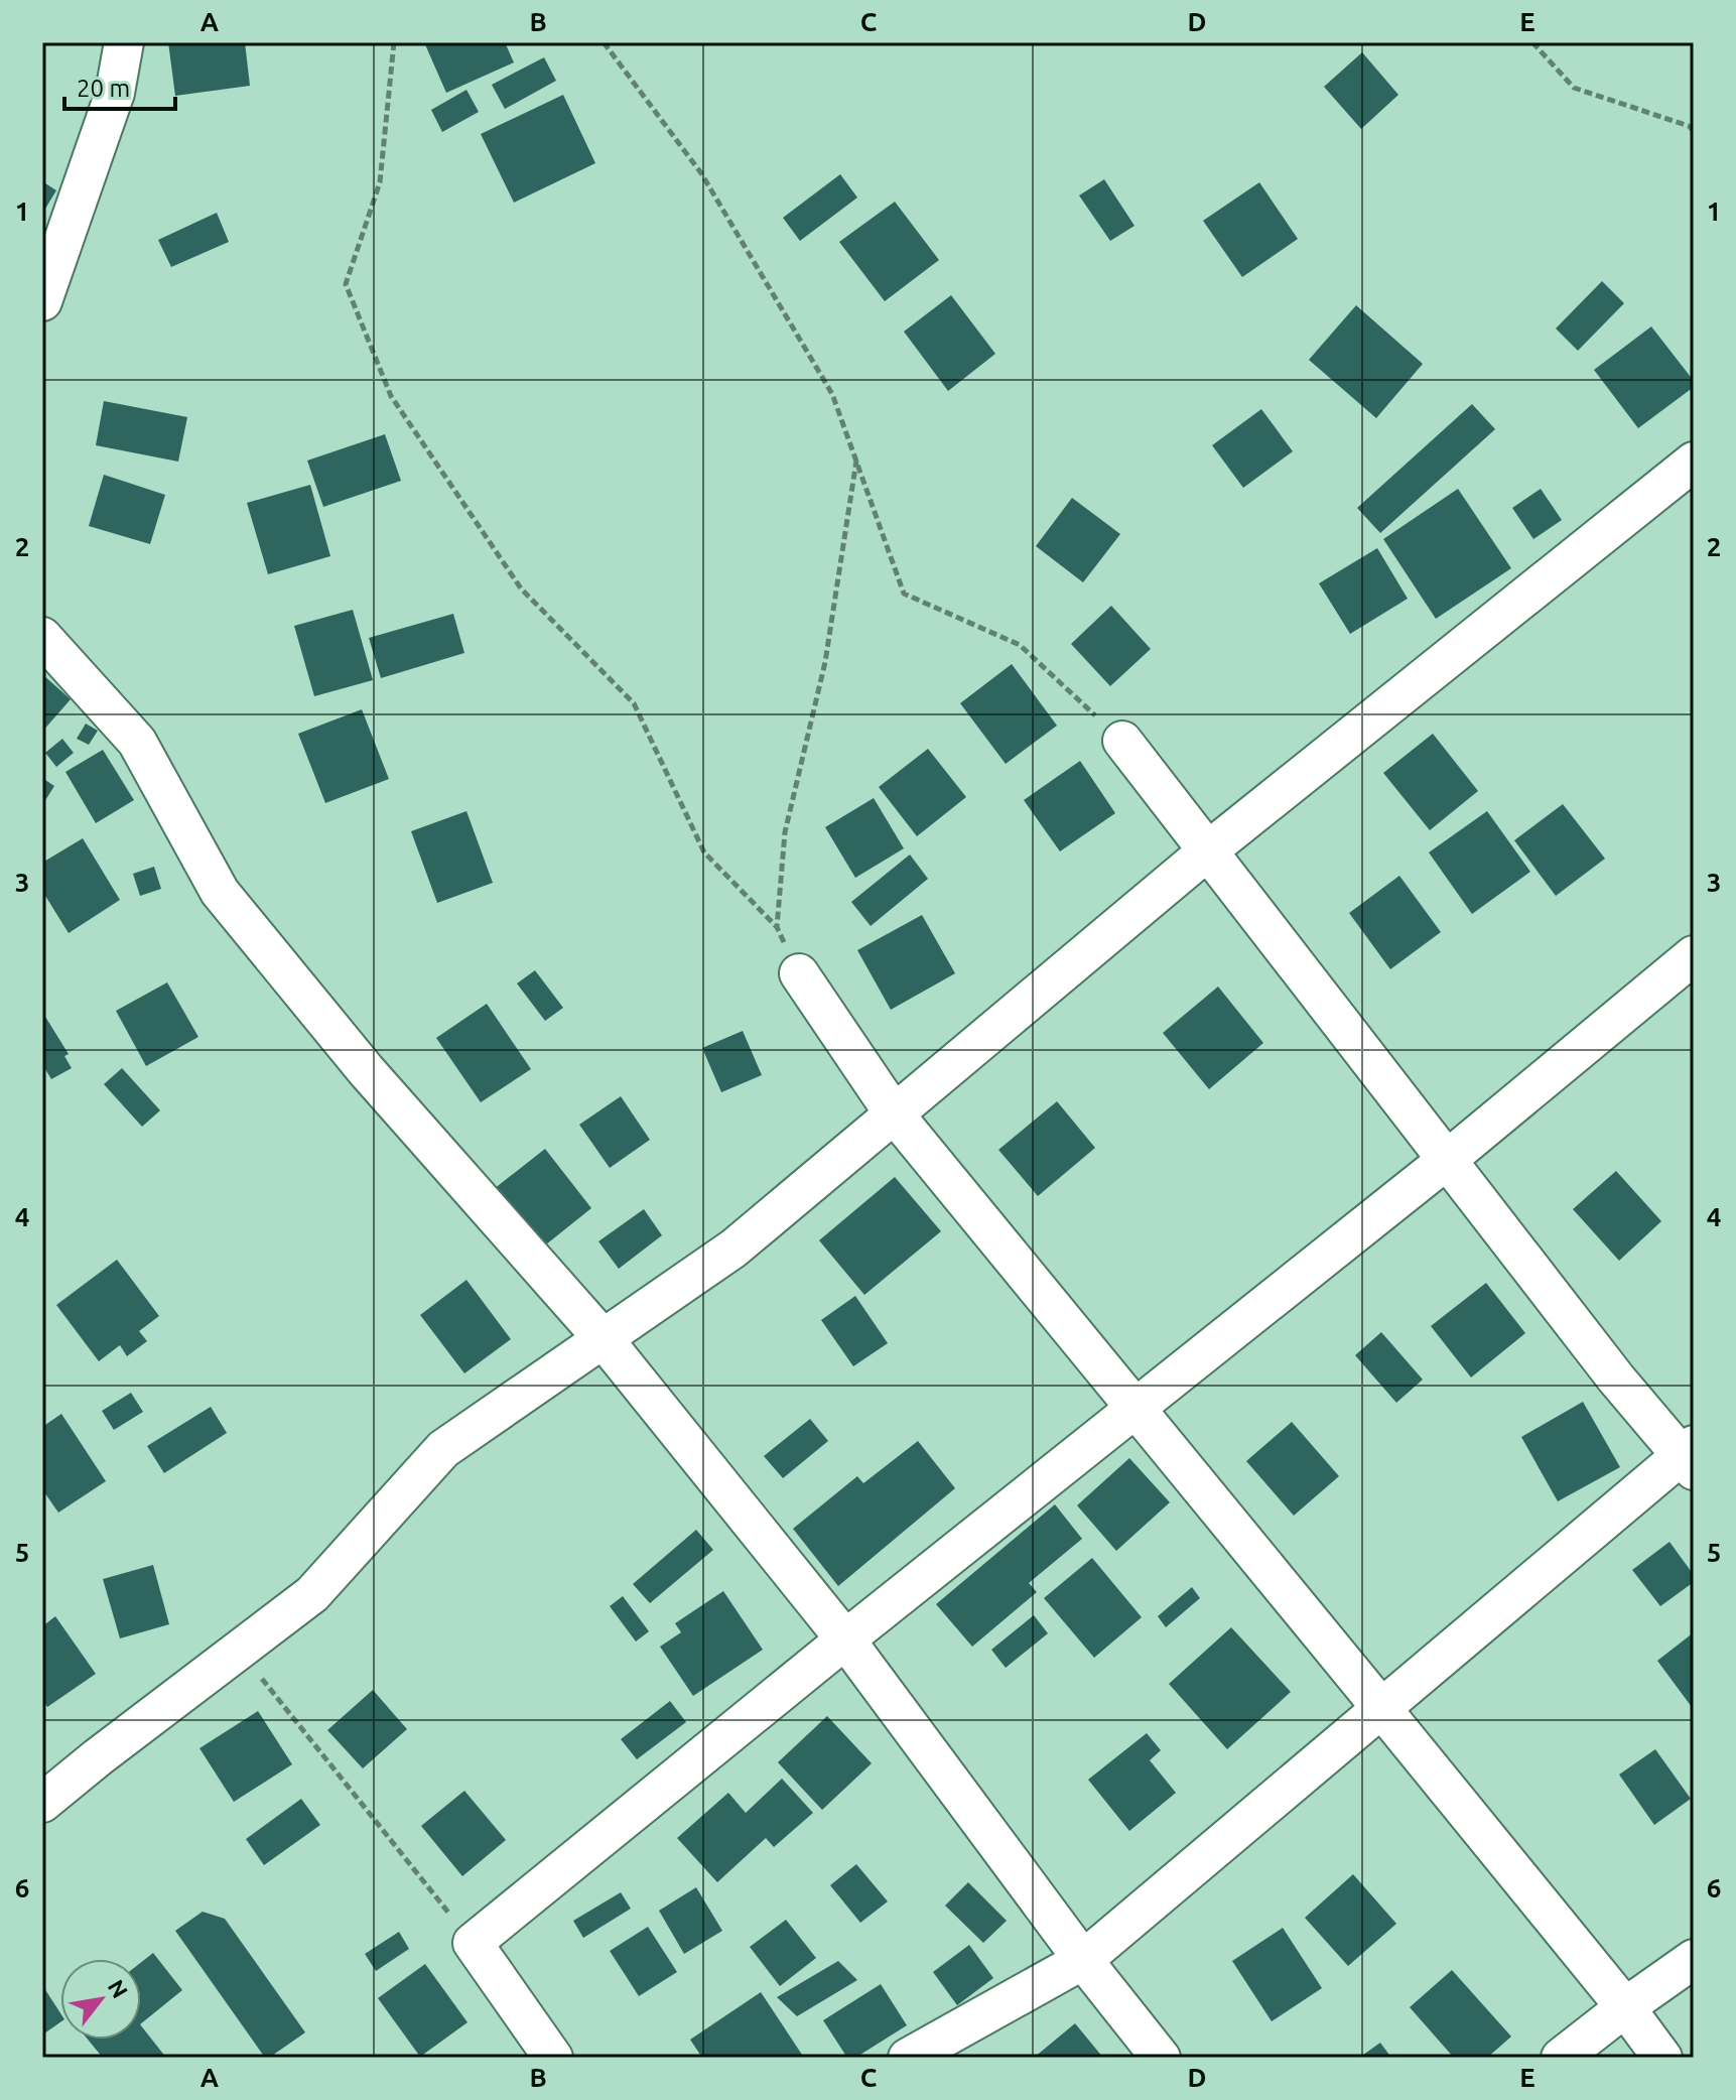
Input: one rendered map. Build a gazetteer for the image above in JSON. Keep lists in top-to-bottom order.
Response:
{
  "scale_bar": "20 m",
  "north": "top right",
  "grid": {
    "columns": [
      "A",
      "B",
      "C",
      "D",
      "E"
    ],
    "rows": [
      "1",
      "2",
      "3",
      "4",
      "5",
      "6"
    ]
  }
}
